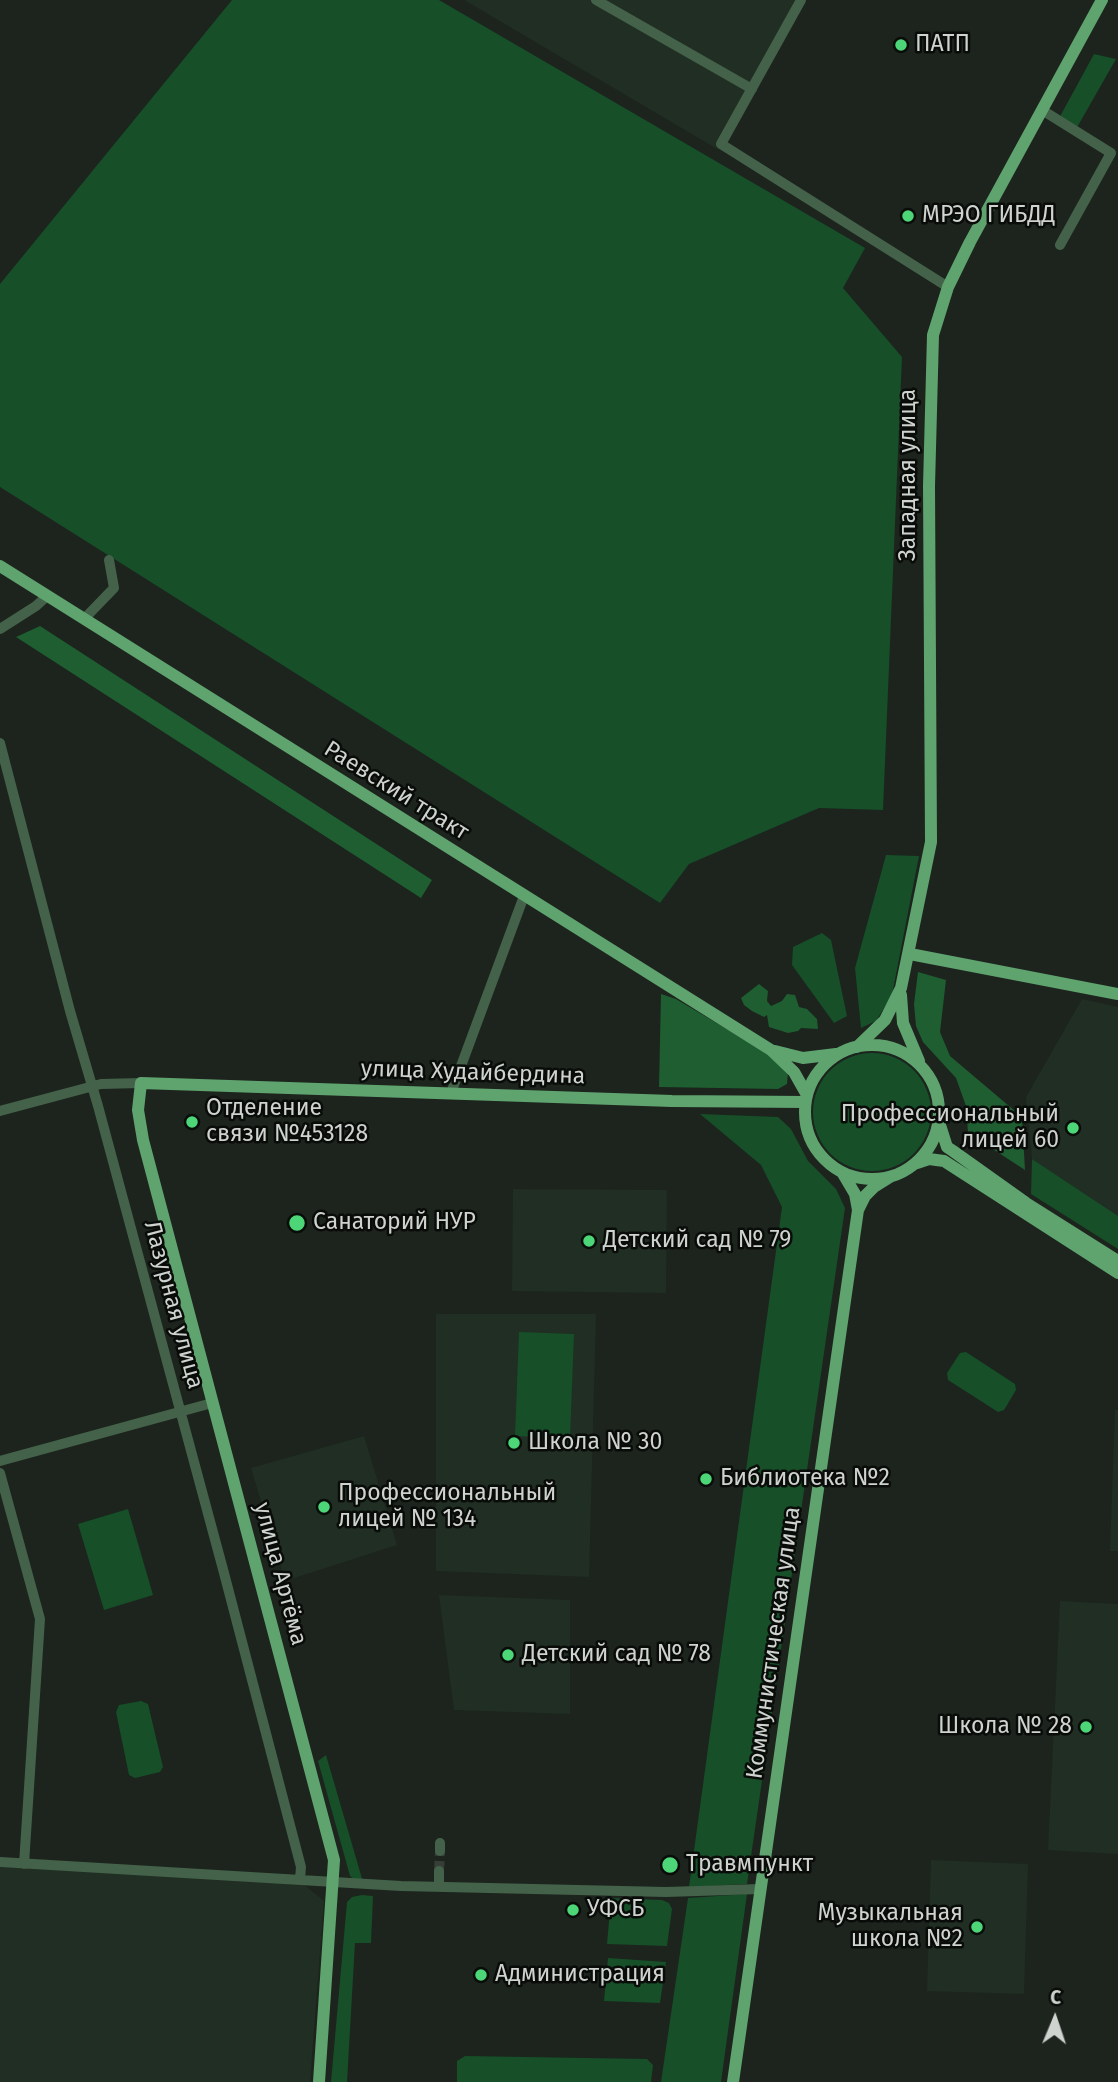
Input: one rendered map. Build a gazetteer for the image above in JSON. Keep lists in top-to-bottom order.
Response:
{
  "streets": {
    "main road": [
      "Западная улица",
      "Раевский тракт",
      "улица Худайбердина",
      "улица Артёма",
      "Коммунистическая улица"
    ],
    "street": ["Лазурная улица"]
  },
  "crossings": [
    ["Западная улица", "Раевский тракт"],
    ["Западная улица", "улица Худайбердина"],
    ["Западная улица", "Коммунистическая улица"],
    ["Раевский тракт", "улица Худайбердина"],
    ["Раевский тракт", "Коммунистическая улица"],
    ["улица Худайбердина", "улица Артёма"],
    ["улица Худайбердина", "Коммунистическая улица"]
  ],
  "places": [
    "ПАТП",
    "МРЭО ГИБДД",
    "Отделение связи №453128",
    "Профессиональный лицей 60",
    "Санаторий НУР",
    "Детский сад № 79",
    "Школа № 30",
    "Библиотека №2",
    "Профессиональный лицей № 134",
    "Детский сад № 78",
    "Школа № 28",
    "Травмпункт",
    "УФСБ",
    "Музыкальная школа №2",
    "Администрация"
  ],
  "north": "top"
}
